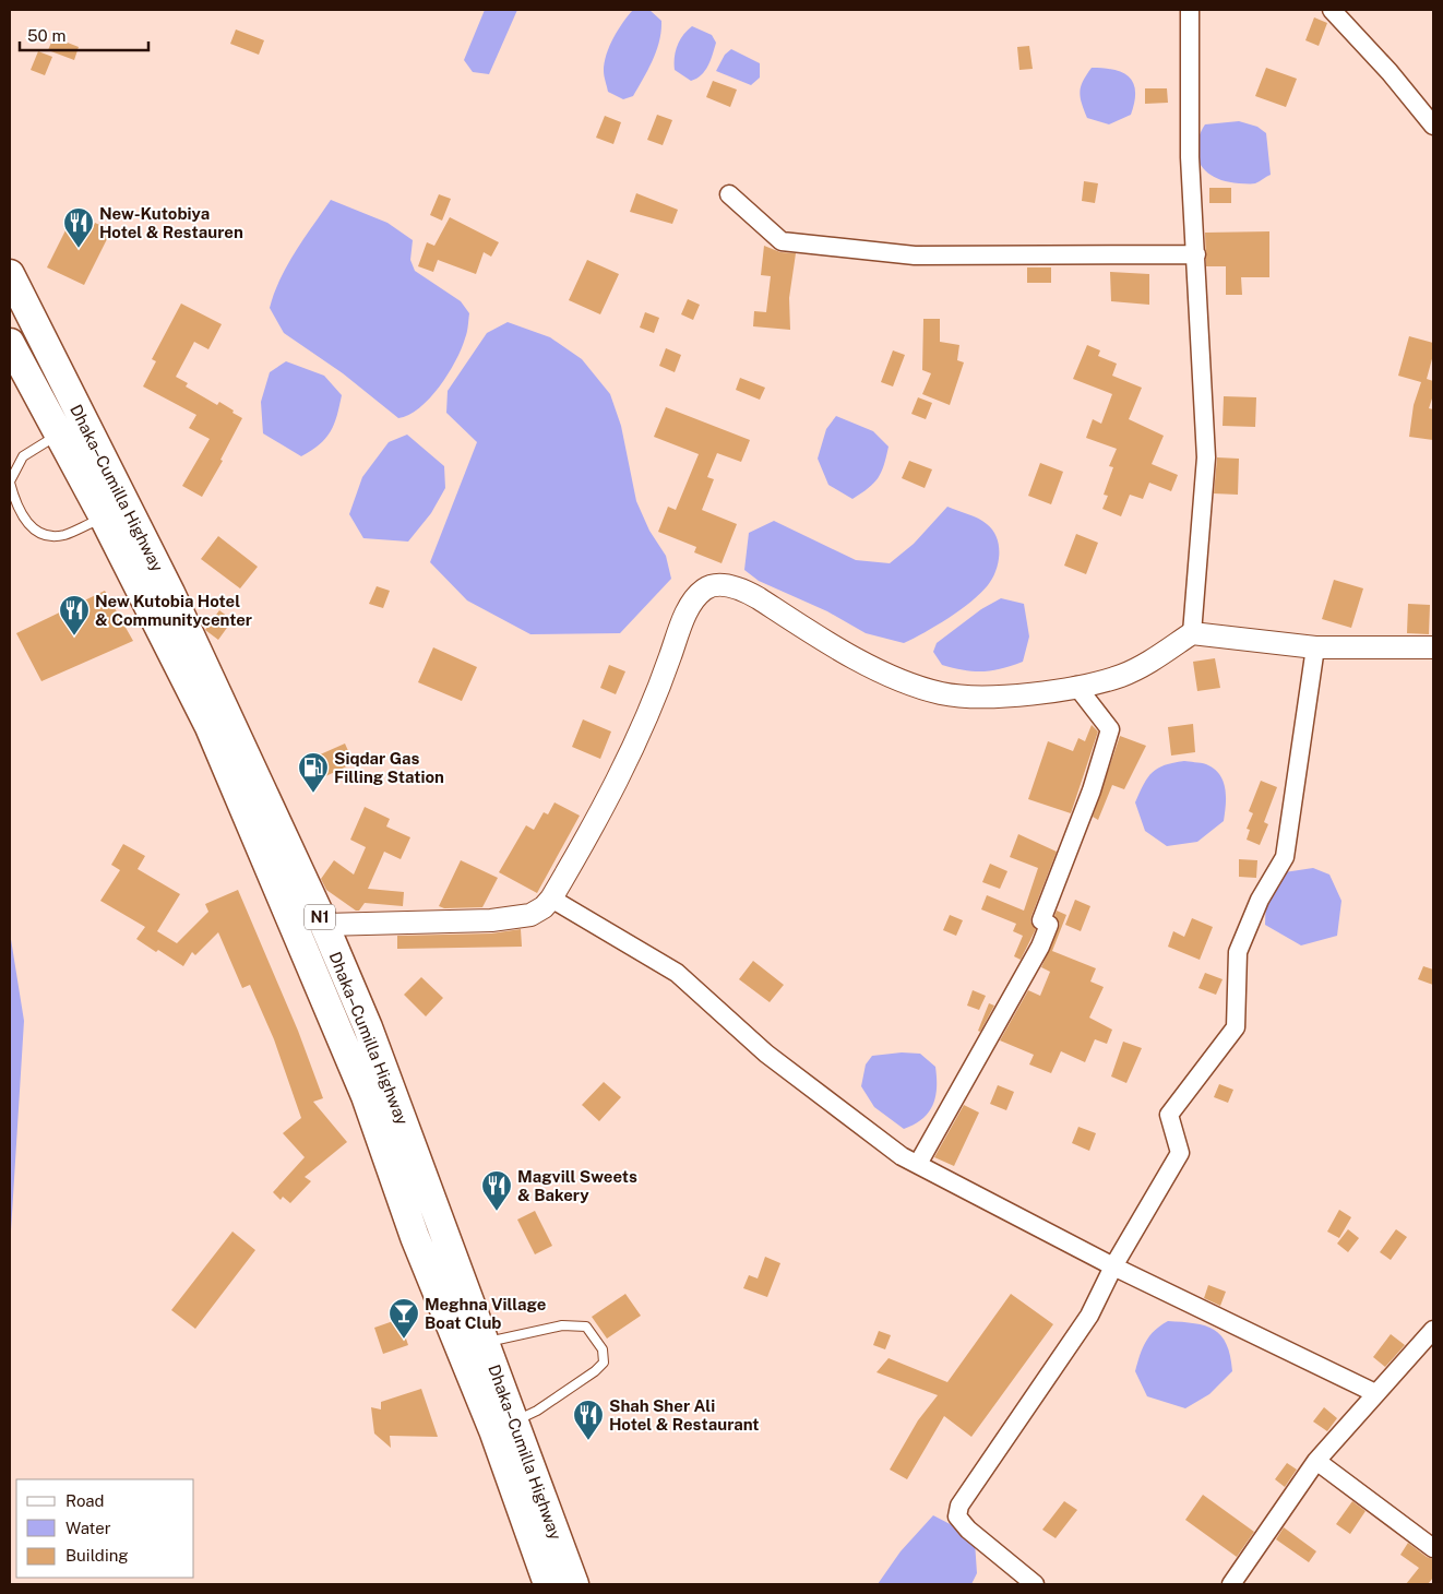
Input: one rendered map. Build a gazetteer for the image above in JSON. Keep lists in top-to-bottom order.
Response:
{
  "streets": {
    "highway": ["Dhaka–Cumilla Highway", "N1"]
  },
  "places": {
    "restaurant": [
      "New-Kutobiya Hotel & Restauren",
      "New Kutobia Hotel & Communitycenter",
      "Magvill Sweets & Bakery",
      "Shah Sher Ali Hotel & Restaurant"
    ],
    "fuel station": ["Siqdar Gas Filling Station"],
    "bar": ["Meghna Village Boat Club"]
  },
  "legend": ["Road", "Water", "Building"],
  "scale_bar": "50 m"
}
